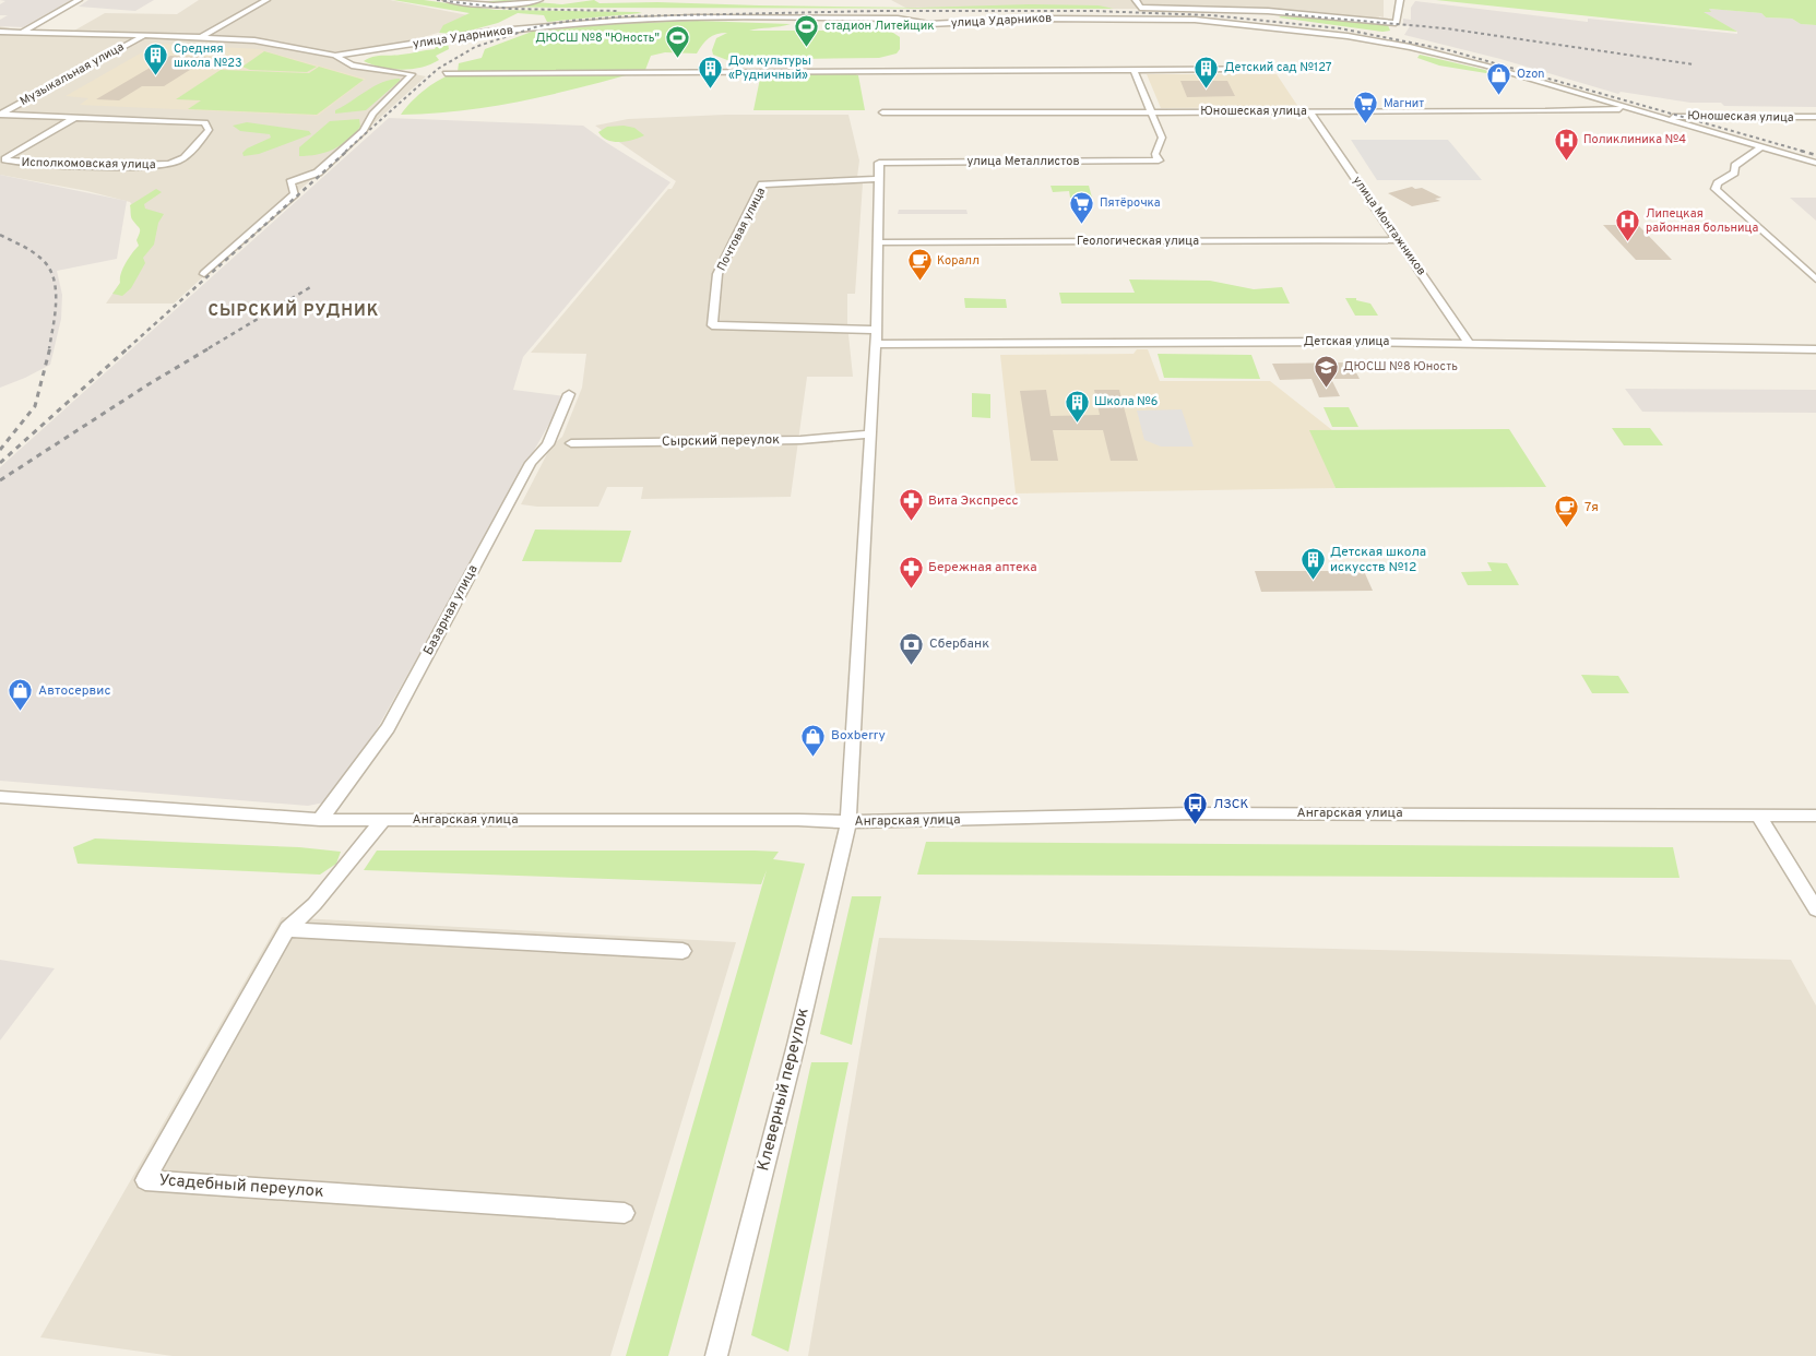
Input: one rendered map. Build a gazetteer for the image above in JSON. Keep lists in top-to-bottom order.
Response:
{
  "streets": {
    "street": [
      "улица Ударников",
      "Музыкальная улица",
      "Юношеская улица",
      "улица Металлистов",
      "Исполкомовская улица",
      "улица Монтажников",
      "Почтовая улица",
      "Геологическая улица",
      "Детская улица",
      "Сырский переулок",
      "Базарная улица",
      "Ангарская улица",
      "Клеверный переулок",
      "Усадебный переулок"
    ]
  },
  "crossings": [
    ["улица Ударников", "Музыкальная улица"],
    ["улица Ударников", "Юношеская улица"],
    ["Юношеская улица", "улица Металлистов"],
    ["Юношеская улица", "улица Монтажников"],
    ["улица Металлистов", "Клеверный переулок"],
    ["улица Монтажников", "Геологическая улица"],
    ["улица Монтажников", "Детская улица"],
    ["Почтовая улица", "Клеверный переулок"],
    ["Геологическая улица", "Клеверный переулок"],
    ["Детская улица", "Клеверный переулок"],
    ["Сырский переулок", "Клеверный переулок"],
    ["Базарная улица", "Ангарская улица"],
    ["Ангарская улица", "Клеверный переулок"],
    ["Ангарская улица", "Усадебный переулок"]
  ],
  "districts": ["СЫРСКИЙ РУДНИК"],
  "places": {
    "sports": ["стадион Литейщик", "ДЮСШ №8 \"Юность\""],
    "building": [
      "Средняя школа №23",
      "Дом культуры «Рудничный»",
      "Детский сад №127",
      "Школа №6",
      "Детская школа искусств №12"
    ],
    "shop": ["Ozon", "Автосервис", "Boxberry"],
    "supermarket": ["Магнит", "Пятёрочка"],
    "hospital": ["Поликлиника №4", "Липецкая районная больница"],
    "cafe": ["Коралл", "7я"],
    "school or university": ["ДЮСШ №8 Юность"],
    "pharmacy": ["Вита Экспресс", "Бережная аптека"],
    "bank": ["Сбербанк"],
    "bus stop": ["ЛЗСК"]
  }
}
